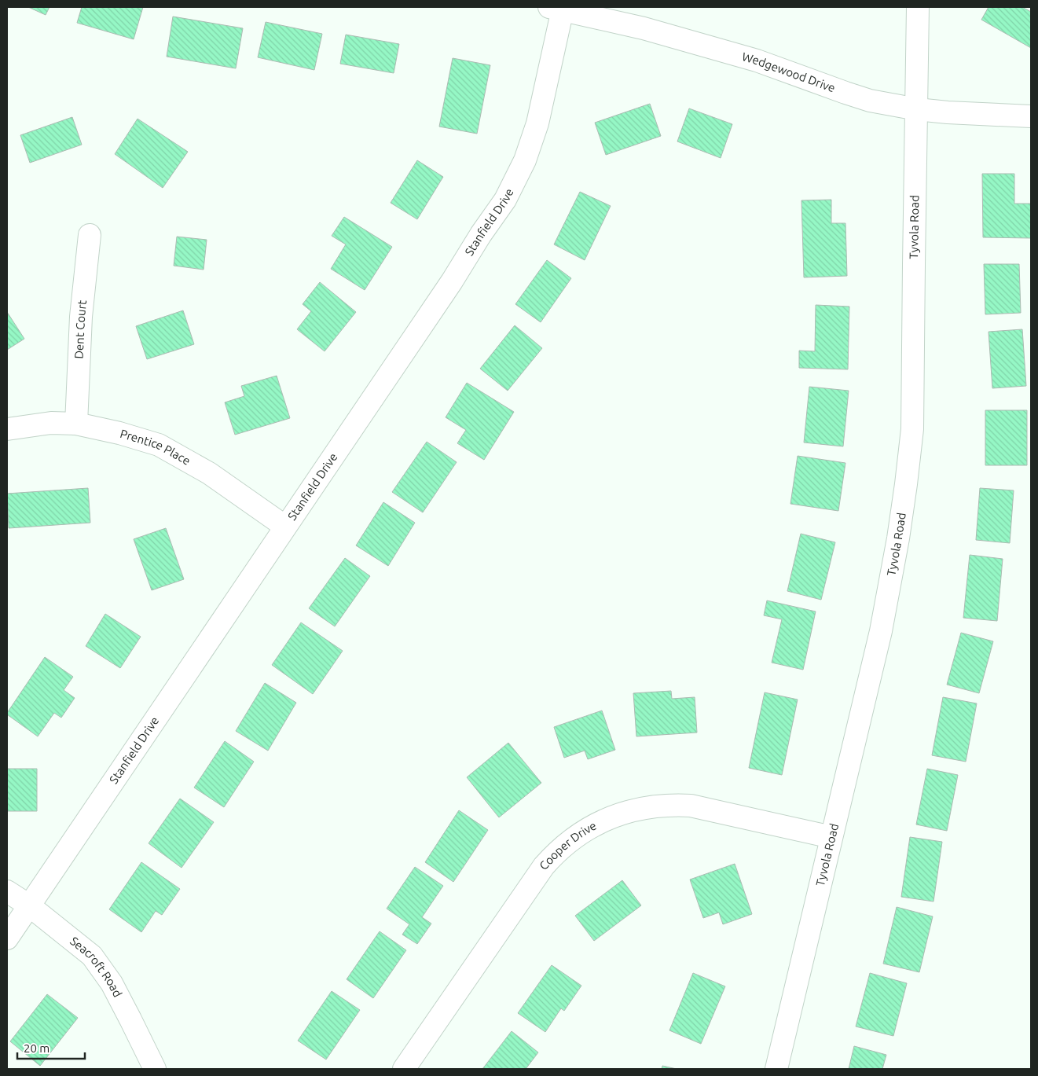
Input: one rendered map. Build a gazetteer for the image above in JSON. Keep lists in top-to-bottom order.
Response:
{
  "streets": {
    "street": [
      "Wedgewood Drive",
      "Stanfield Drive",
      "Tyvola Road",
      "Dent Court",
      "Prentice Place",
      "Cooper Drive",
      "Seacroft Road"
    ]
  },
  "crossings": [
    ["Wedgewood Drive", "Stanfield Drive"],
    ["Wedgewood Drive", "Tyvola Road"],
    ["Stanfield Drive", "Prentice Place"],
    ["Stanfield Drive", "Seacroft Road"],
    ["Tyvola Road", "Cooper Drive"],
    ["Dent Court", "Prentice Place"]
  ],
  "scale_bar": "20 m"
}
